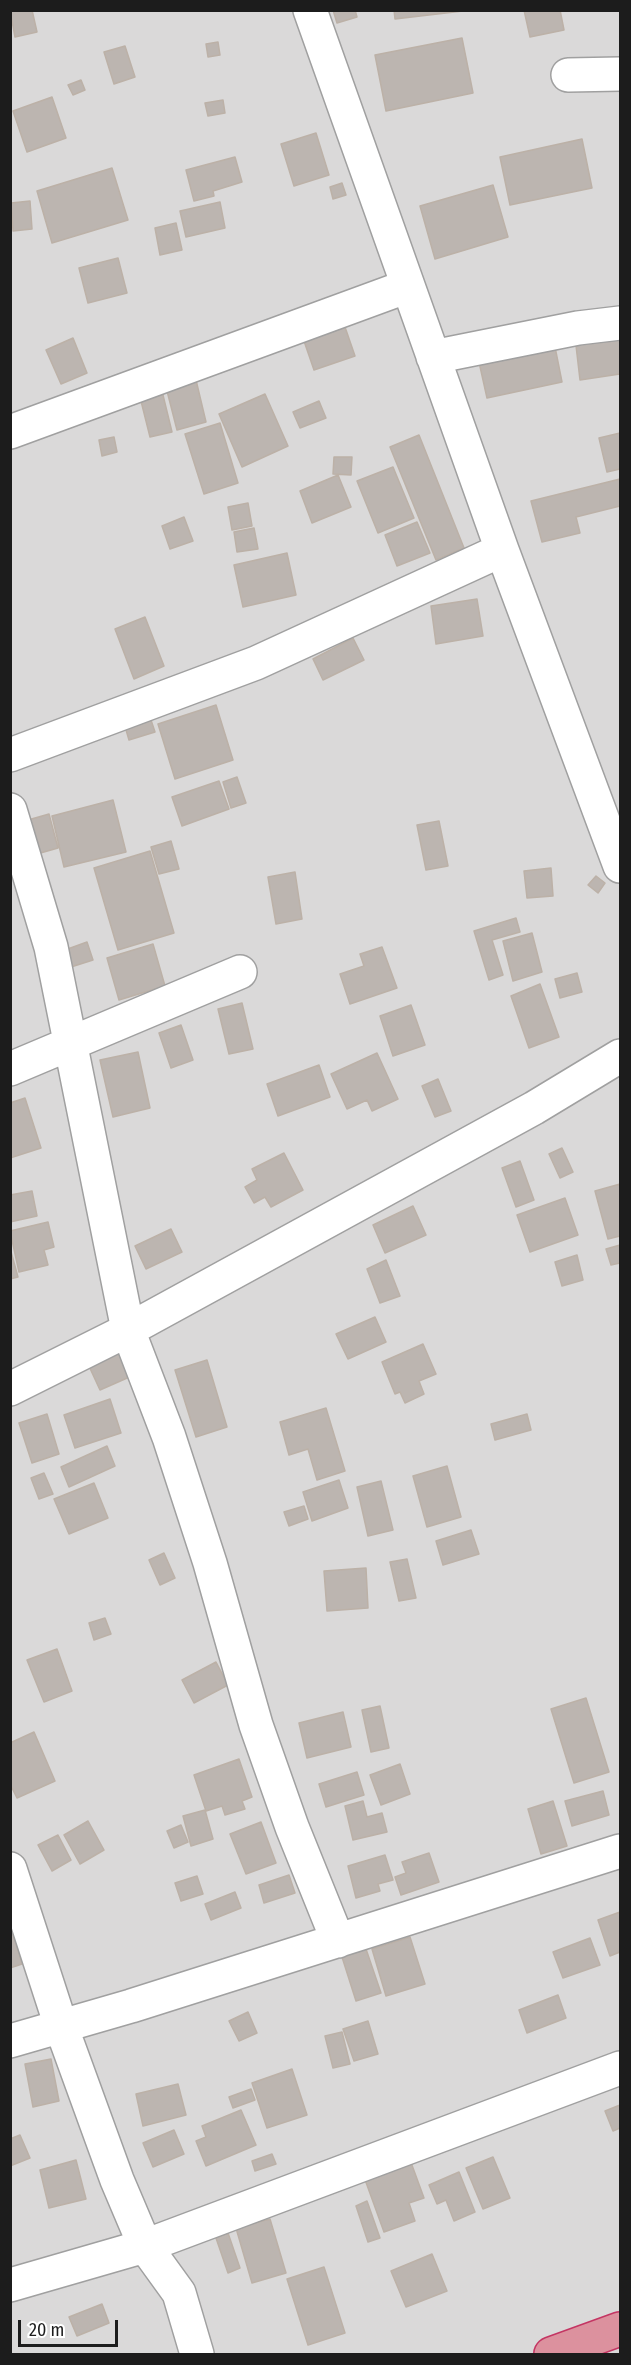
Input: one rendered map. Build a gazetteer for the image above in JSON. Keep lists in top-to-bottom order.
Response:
{
  "scale_bar": "20 m"
}
